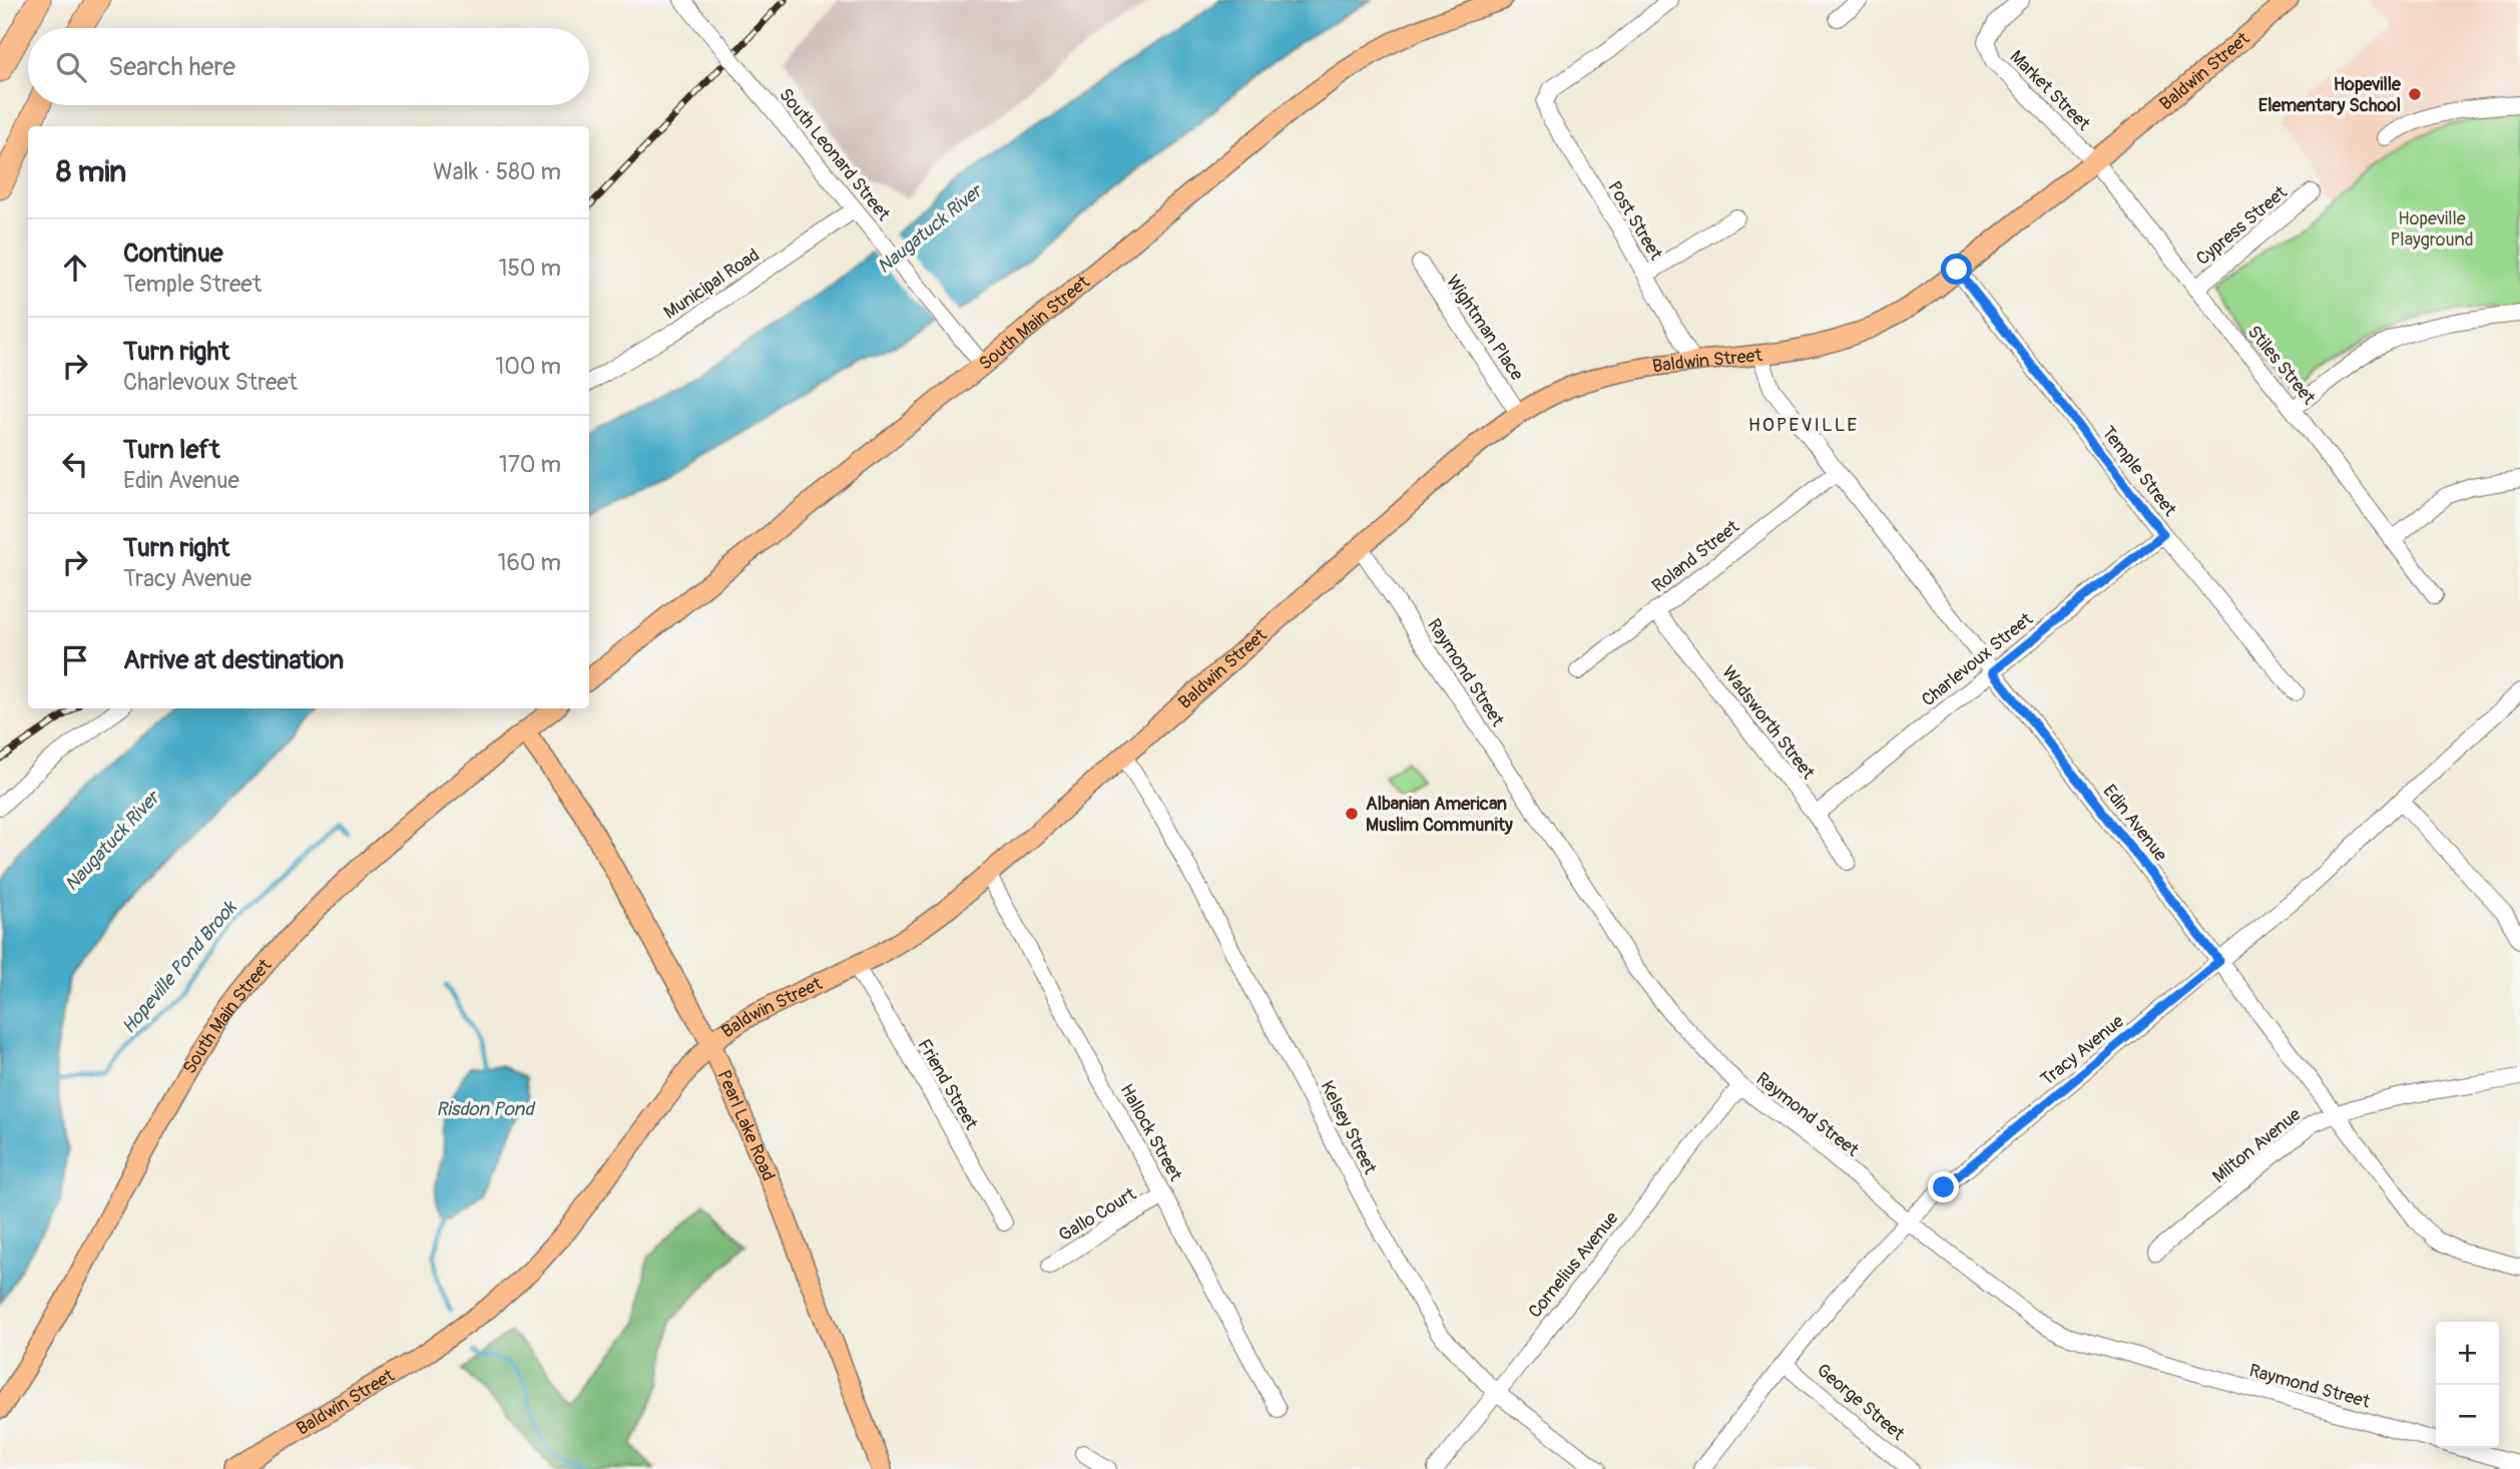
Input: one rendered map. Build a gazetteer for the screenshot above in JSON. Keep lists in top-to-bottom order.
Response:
{
  "streets": {
    "main road": ["Baldwin Street", "South Main Street", "Pearl Lake Road"],
    "street": [
      "Market Street",
      "South Leonard Street",
      "Post Street",
      "Cypress Street",
      "Municipal Road",
      "Wightman Place",
      "Stiles Street",
      "Temple Street",
      "Roland Street",
      "Charlevoux Street",
      "Raymond Street",
      "Wadsworth Street",
      "Edin Avenue",
      "Tracy Avenue",
      "Friend Street",
      "Kelsey Street",
      "Hallock Street",
      "Milton Avenue",
      "Gallo Court",
      "Cornelius Avenue",
      "George Street"
    ]
  },
  "crossings": [
    ["Baldwin Street", "Market Street"],
    ["Baldwin Street", "Post Street"],
    ["Baldwin Street", "Wightman Place"],
    ["Baldwin Street", "Stiles Street"],
    ["Baldwin Street", "Temple Street"],
    ["Baldwin Street", "Raymond Street"],
    ["Baldwin Street", "Edin Avenue"],
    ["Baldwin Street", "Friend Street"],
    ["Baldwin Street", "Pearl Lake Road"],
    ["Baldwin Street", "Kelsey Street"],
    ["Baldwin Street", "Hallock Street"],
    ["Market Street", "Stiles Street"],
    ["South Leonard Street", "Municipal Road"],
    ["South Leonard Street", "South Main Street"],
    ["Cypress Street", "Stiles Street"],
    ["South Main Street", "Pearl Lake Road"],
    ["Temple Street", "Charlevoux Street"],
    ["Roland Street", "Wadsworth Street"],
    ["Roland Street", "Edin Avenue"],
    ["Charlevoux Street", "Wadsworth Street"],
    ["Charlevoux Street", "Edin Avenue"],
    ["Raymond Street", "Tracy Avenue"],
    ["Raymond Street", "Cornelius Avenue"],
    ["Edin Avenue", "Tracy Avenue"],
    ["Edin Avenue", "Milton Avenue"],
    ["Tracy Avenue", "George Street"],
    ["Kelsey Street", "Cornelius Avenue"],
    ["Hallock Street", "Gallo Court"]
  ],
  "districts": ["HOPEVILLE"],
  "water": ["Naugatuck River", "Hopeville Pond Brook", "Risdon Pond"],
  "parks": ["Hopeville Playground"],
  "places": ["Hopeville Elementary School", "Albanian American Muslim Community"],
  "page": {
    "search": "Search here",
    "heading": ["8 min", "Walk · 580 m"],
    "list": [
      ["Continue", "Temple Street", "150 m"],
      ["Turn right", "Charlevoux Street", "100 m"],
      ["Turn left", "Edin Avenue", "170 m"],
      ["Turn right", "Tracy Avenue", "160 m"],
      "Arrive at destination"
    ],
    "map_buttons": ["+", "−"]
  }
}
